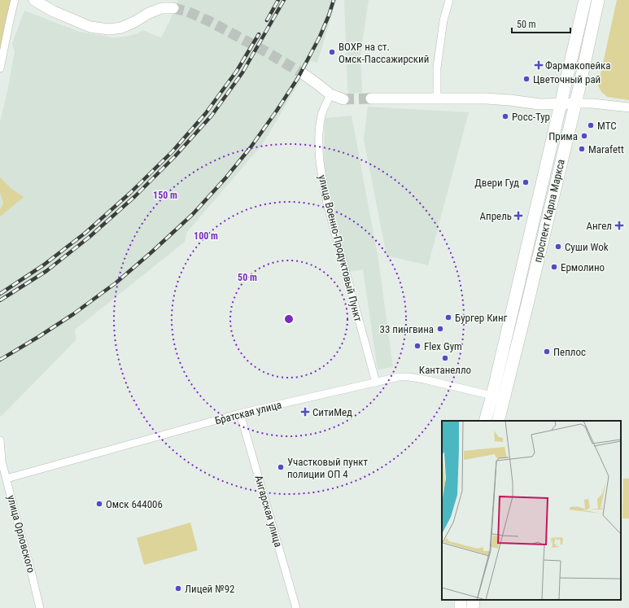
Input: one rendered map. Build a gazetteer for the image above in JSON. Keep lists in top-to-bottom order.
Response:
{
  "streets": {
    "main road": ["проспект Карла Маркса"],
    "street": [
      "улица Военно-Продуктовый Пункт",
      "Братская улица",
      "Ангарская улица",
      "улица Орловского"
    ]
  },
  "crossings": [
    ["проспект Карла Маркса", "Братская улица"],
    ["улица Военно-Продуктовый Пункт", "Братская улица"],
    ["Братская улица", "Ангарская улица"],
    ["Братская улица", "улица Орловского"]
  ],
  "places": {
    "other": [
      "ВОХР на ст. Омск-Пассажирский",
      "Цветочный рай",
      "Росс-Тур",
      "МТС",
      "Прима",
      "Marafett",
      "Двери Гуд",
      "Суши Wok",
      "Ермолино",
      "Бургер Кинг",
      "33 пингвина",
      "Flex Gym",
      "Пеплос",
      "Кантанелло",
      "Участковый пункт полиции ОП 4",
      "Омск 644006",
      "Лицей №92"
    ],
    "health": [
      "Фармакопейка",
      "Апрель",
      "Ангел",
      "СитиМед"
    ]
  },
  "scale_bar": "50 m",
  "rings": ["150 m", "100 m", "50 m"]
}
